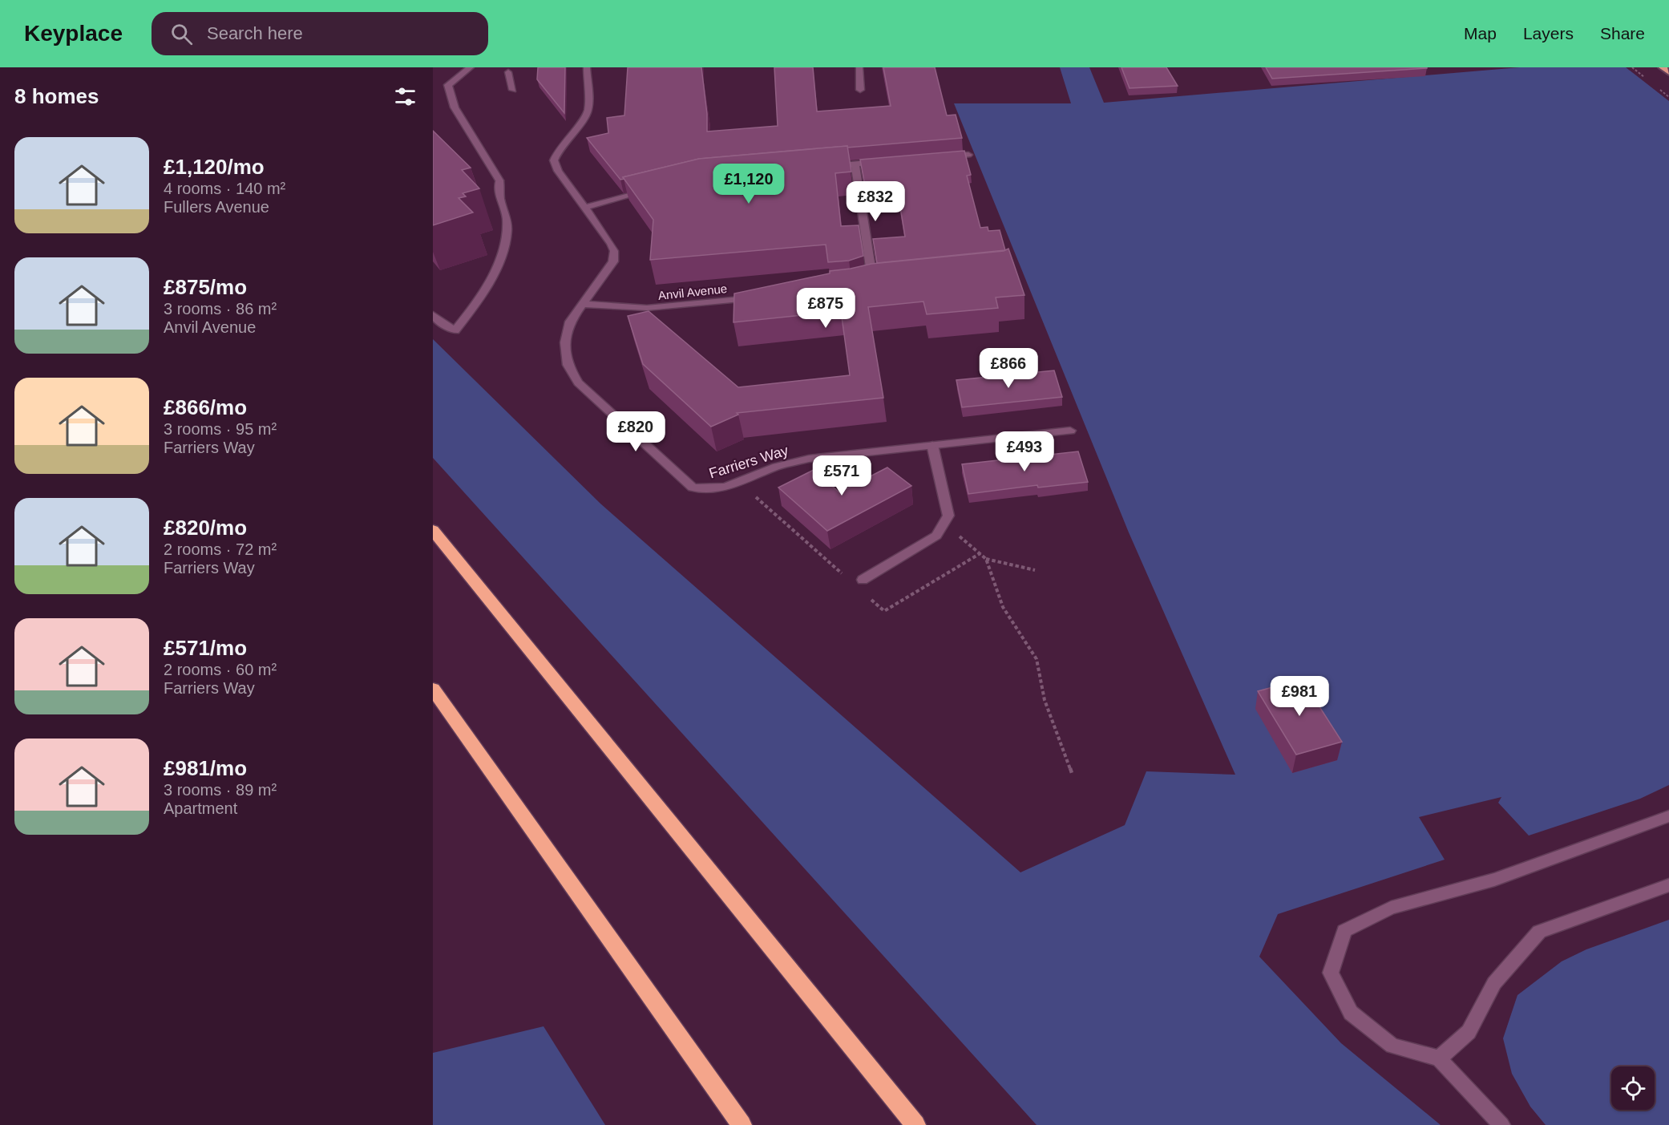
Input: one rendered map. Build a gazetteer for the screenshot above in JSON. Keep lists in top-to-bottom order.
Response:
{
  "streets": {
    "street": ["Anvil Avenue", "Farriers Way"]
  },
  "crossings": [
    ["Anvil Avenue", "Farriers Way"]
  ],
  "page": {
    "header": "Keyplace",
    "search": "Search here",
    "nav": ["Map", "Layers", "Share"],
    "heading": "8 homes",
    "list": [
      {
        "name": "£1,120/mo",
        "note": "4 rooms · 140 m² · Fullers Avenue"
      },
      {
        "name": "£875/mo",
        "note": "3 rooms · 86 m² · Anvil Avenue"
      },
      {
        "name": "£866/mo",
        "note": "3 rooms · 95 m² · Farriers Way"
      },
      {
        "name": "£820/mo",
        "note": "2 rooms · 72 m² · Farriers Way"
      },
      {
        "name": "£571/mo",
        "note": "2 rooms · 60 m² · Farriers Way"
      },
      {
        "name": "£981/mo",
        "note": "3 rooms · 89 m² · Apartment"
      }
    ],
    "price": [
      "£1,120",
      "£832",
      "£875",
      "£866",
      "£820",
      "£493",
      "£571",
      "£981"
    ]
  }
}
